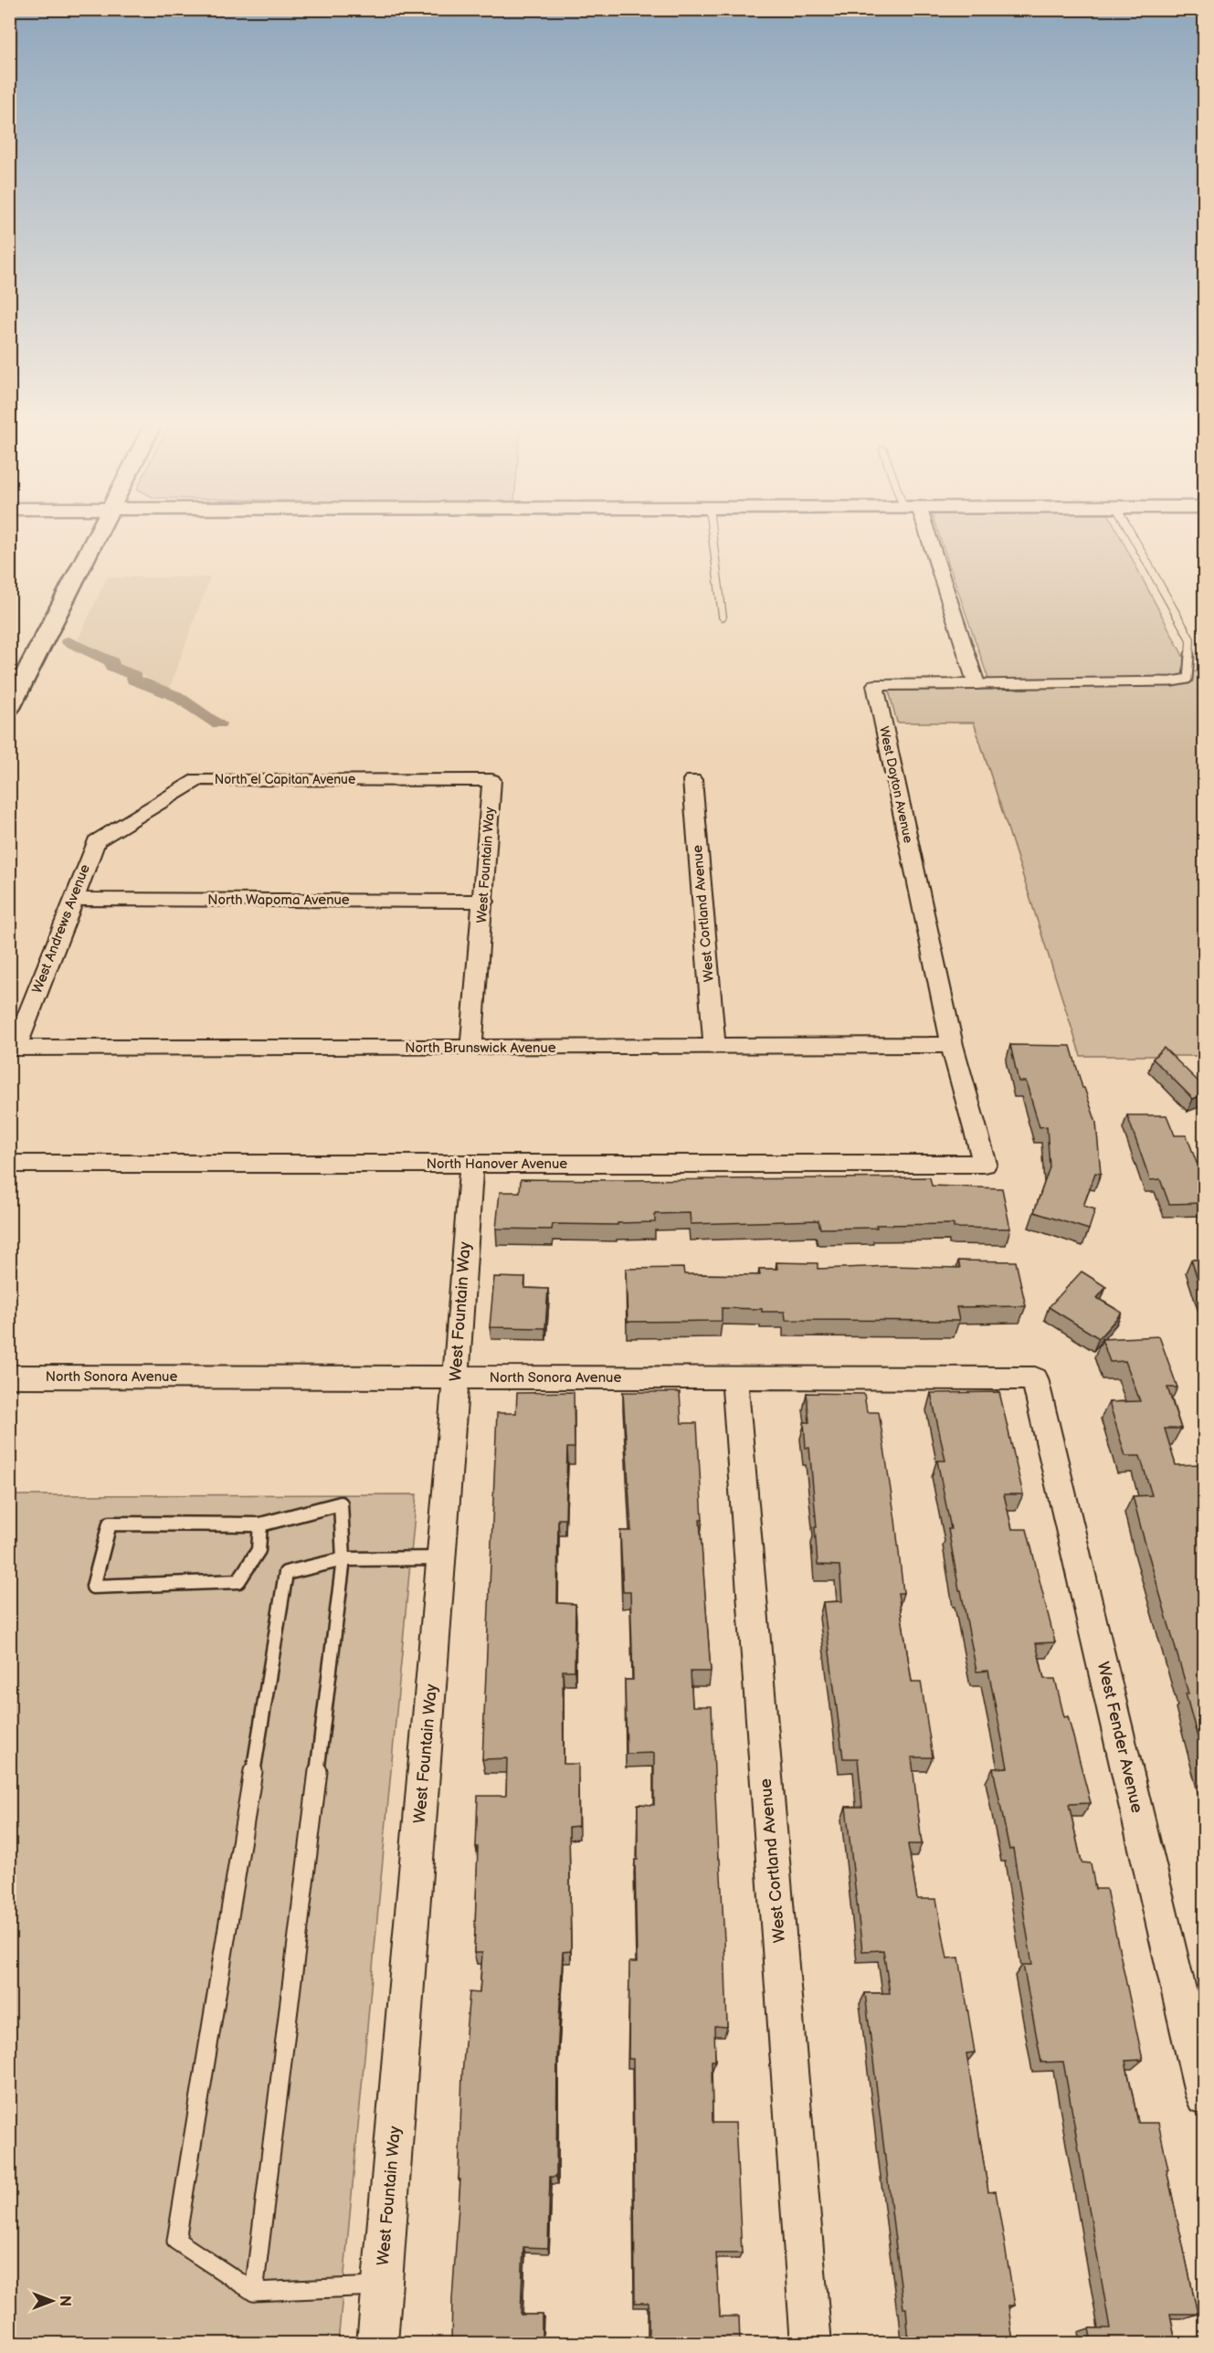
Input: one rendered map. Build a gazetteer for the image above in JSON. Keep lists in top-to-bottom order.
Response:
{
  "streets": {
    "street": [
      "North el Capitan Avenue",
      "West Dayton Avenue",
      "West Fountain Way",
      "North Wapoma Avenue",
      "West Cortland Avenue",
      "West Andrews Avenue",
      "North Brunswick Avenue",
      "North Hanover Avenue",
      "North Sonora Avenue",
      "West Fender Avenue"
    ]
  },
  "crossings": [
    ["North el Capitan Avenue", "West Fountain Way"],
    ["North el Capitan Avenue", "West Andrews Avenue"],
    ["West Dayton Avenue", "North Brunswick Avenue"],
    ["West Dayton Avenue", "North Hanover Avenue"],
    ["West Fountain Way", "North Wapoma Avenue"],
    ["West Fountain Way", "North Brunswick Avenue"],
    ["West Fountain Way", "North Hanover Avenue"],
    ["West Fountain Way", "North Sonora Avenue"],
    ["North Wapoma Avenue", "West Andrews Avenue"],
    ["West Cortland Avenue", "North Brunswick Avenue"],
    ["West Cortland Avenue", "North Sonora Avenue"],
    ["West Andrews Avenue", "North Brunswick Avenue"],
    ["North Sonora Avenue", "West Fender Avenue"]
  ],
  "north": "right"
}
